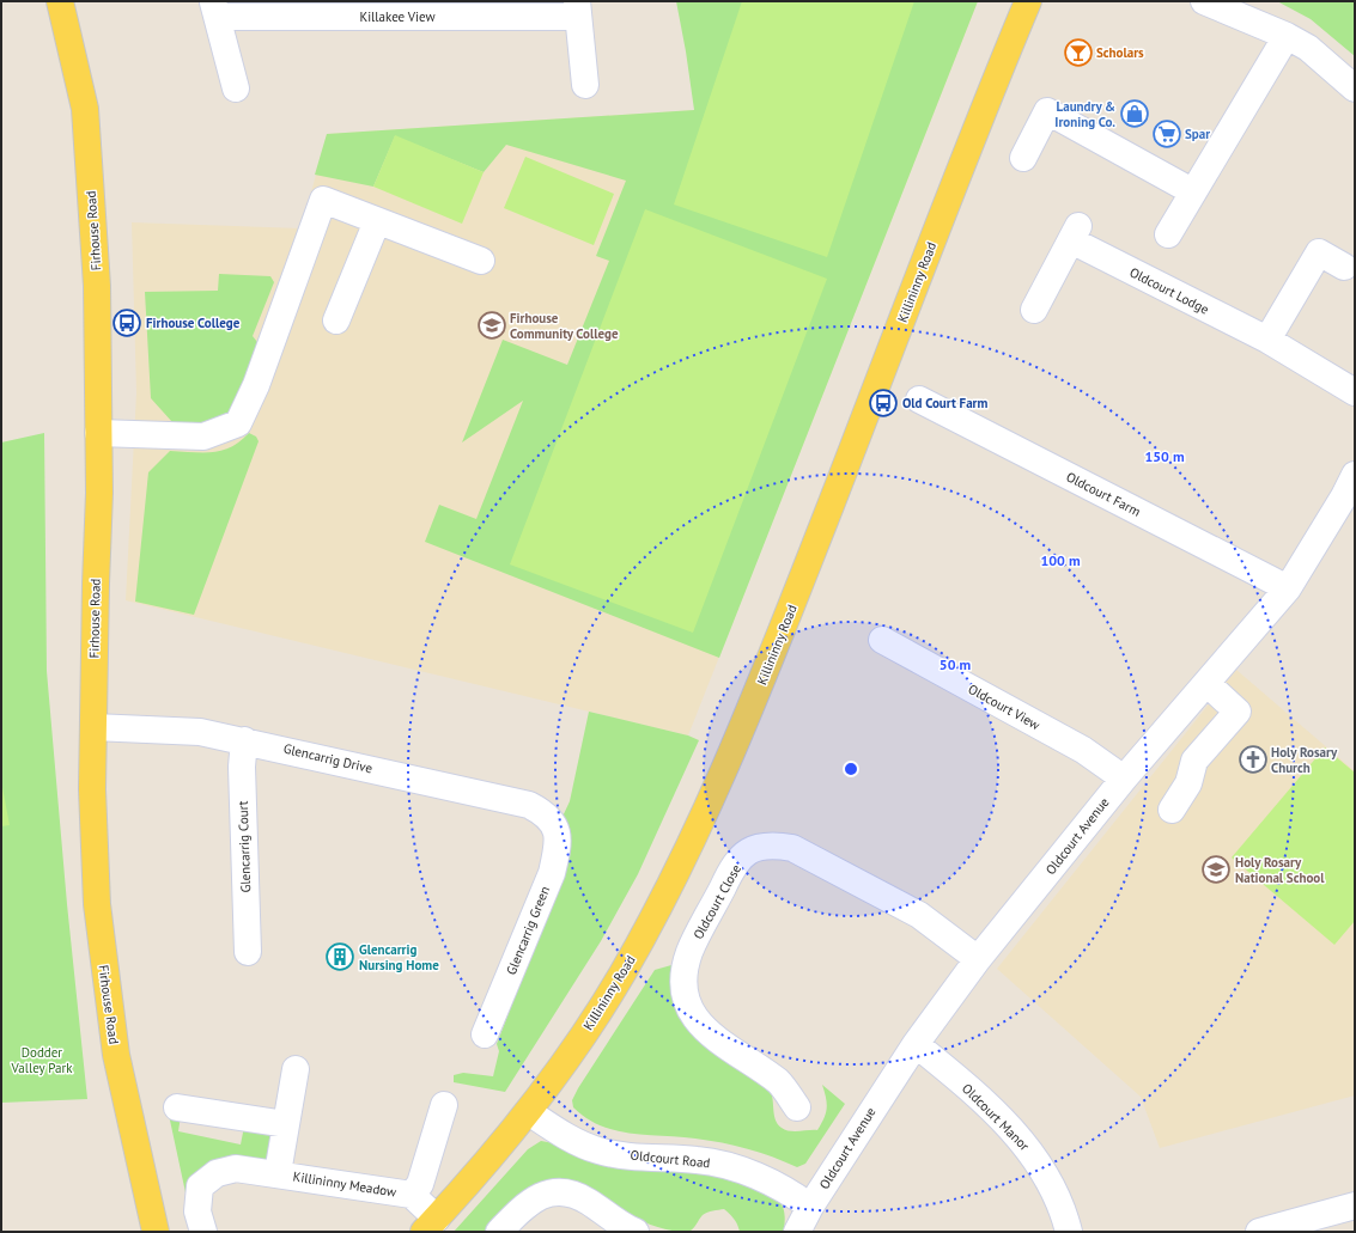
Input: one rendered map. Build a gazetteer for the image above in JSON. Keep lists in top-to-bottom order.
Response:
{
  "streets": {
    "main road": ["Firhouse Road", "Killininny Road"],
    "street": [
      "Killakee View",
      "Oldcourt Lodge",
      "Oldcourt Farm",
      "Oldcourt View",
      "Glencarrig Drive",
      "Oldcourt Avenue",
      "Glencarrig Court",
      "Oldcourt Close",
      "Glencarrig Green",
      "Oldcourt Manor",
      "Oldcourt Road",
      "Killininny Meadow"
    ]
  },
  "crossings": [
    ["Firhouse Road", "Glencarrig Drive"],
    ["Killininny Road", "Oldcourt Road"],
    ["Killininny Road", "Killininny Meadow"],
    ["Oldcourt Farm", "Oldcourt Avenue"],
    ["Oldcourt View", "Oldcourt Avenue"],
    ["Glencarrig Drive", "Glencarrig Court"],
    ["Glencarrig Drive", "Glencarrig Green"],
    ["Oldcourt Avenue", "Oldcourt Close"],
    ["Oldcourt Avenue", "Oldcourt Manor"],
    ["Oldcourt Avenue", "Oldcourt Road"]
  ],
  "parks": ["Dodder Valley Park"],
  "places": {
    "bar": ["Scholars"],
    "shop": ["Laundry & Ironing Co."],
    "supermarket": ["Spar"],
    "bus stop": ["Firhouse College", "Old Court Farm"],
    "school or university": ["Firhouse Community College", "Holy Rosary National School"],
    "church": ["Holy Rosary Church"],
    "building": ["Glencarrig Nursing Home"]
  },
  "rings": ["150 m", "100 m", "50 m"]
}
